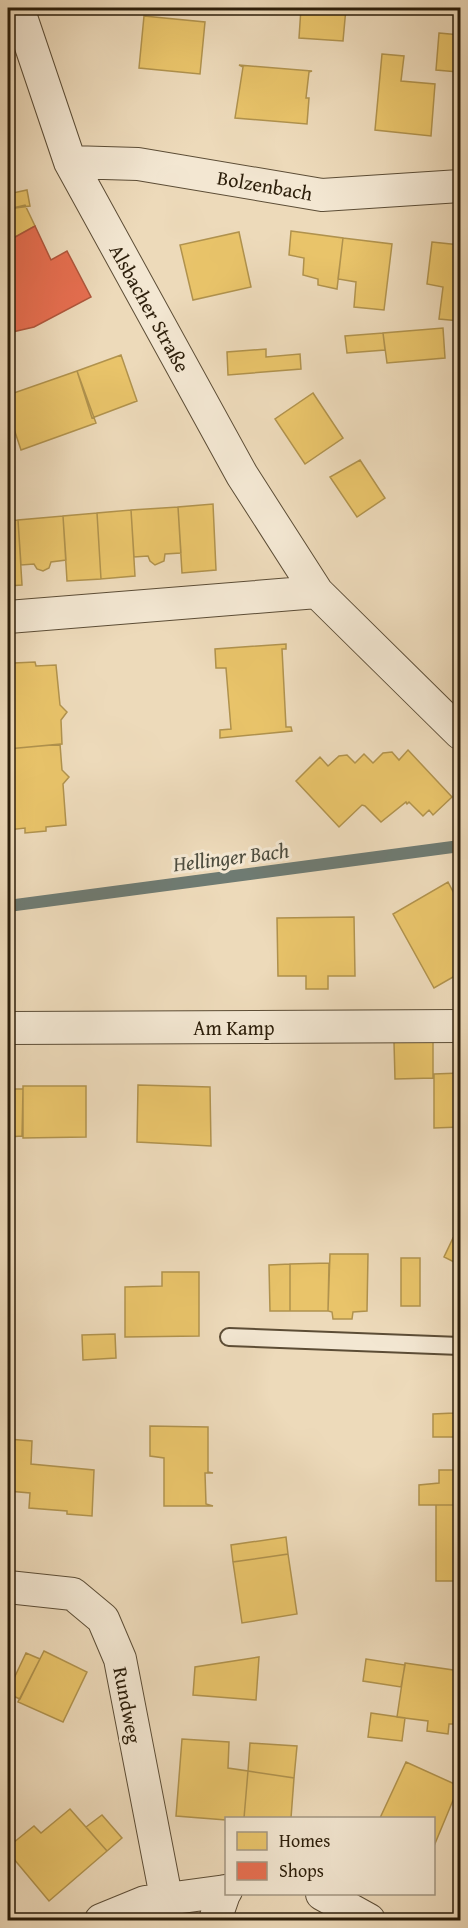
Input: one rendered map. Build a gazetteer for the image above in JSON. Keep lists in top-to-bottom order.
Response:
{
  "streets": {
    "street": [
      "Bolzenbach",
      "Alsbacher Straße",
      "Am Kamp",
      "Rundweg"
    ]
  },
  "crossings": [
    ["Bolzenbach", "Alsbacher Straße"]
  ],
  "water": ["Hellinger Bach"],
  "legend": ["Homes", "Shops"]
}
